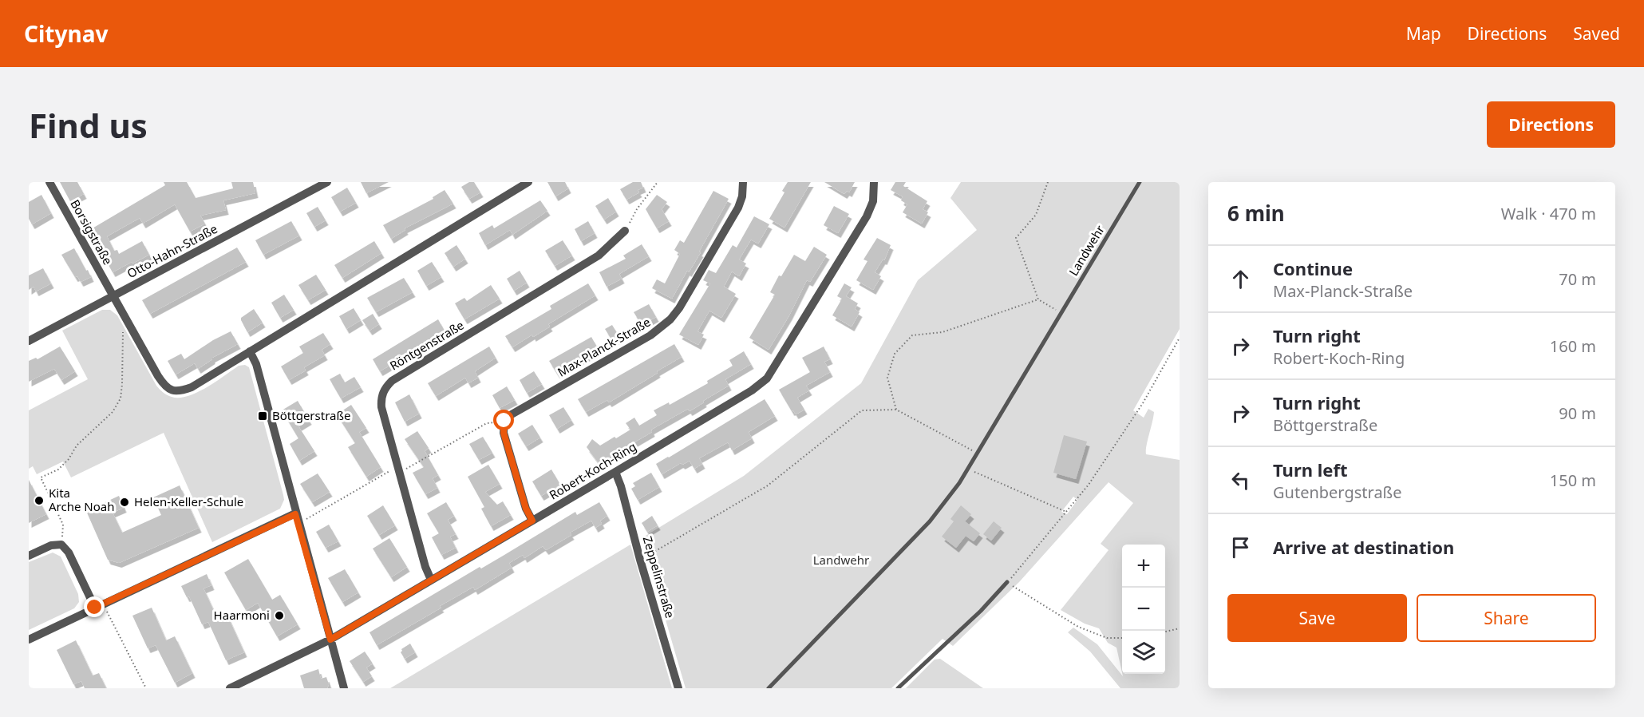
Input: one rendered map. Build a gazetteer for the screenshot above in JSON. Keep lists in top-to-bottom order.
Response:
{
  "streets": {
    "street": [
      "Borsigstraße",
      "Otto-Hahn-Straße",
      "Röntgenstraße",
      "Max-Planck-Straße",
      "Robert-Koch-Ring",
      "Zeppelinstraße"
    ],
    "lane": ["Landwehr"]
  },
  "crossings": [
    ["Borsigstraße", "Otto-Hahn-Straße"],
    ["Röntgenstraße", "Robert-Koch-Ring"],
    ["Max-Planck-Straße", "Robert-Koch-Ring"],
    ["Robert-Koch-Ring", "Zeppelinstraße"]
  ],
  "parks": ["Landwehr"],
  "places": {
    "transit": ["Böttgerstraße"],
    "other": ["Kita Arche Noah", "Helen-Keller-Schule", "Haarmoni"]
  },
  "page": {
    "header": "Citynav",
    "nav": ["Map", "Directions", "Saved"],
    "buttons": [
      "Directions",
      ["Save", "Share"]
    ],
    "title": "Find us",
    "heading": ["6 min", "Walk · 470 m"],
    "list": [
      ["Continue", "Max-Planck-Straße", "70 m"],
      ["Turn right", "Robert-Koch-Ring", "160 m"],
      ["Turn right", "Böttgerstraße", "90 m"],
      ["Turn left", "Gutenbergstraße", "150 m"],
      "Arrive at destination"
    ],
    "map_buttons": ["+", "−"]
  }
}
